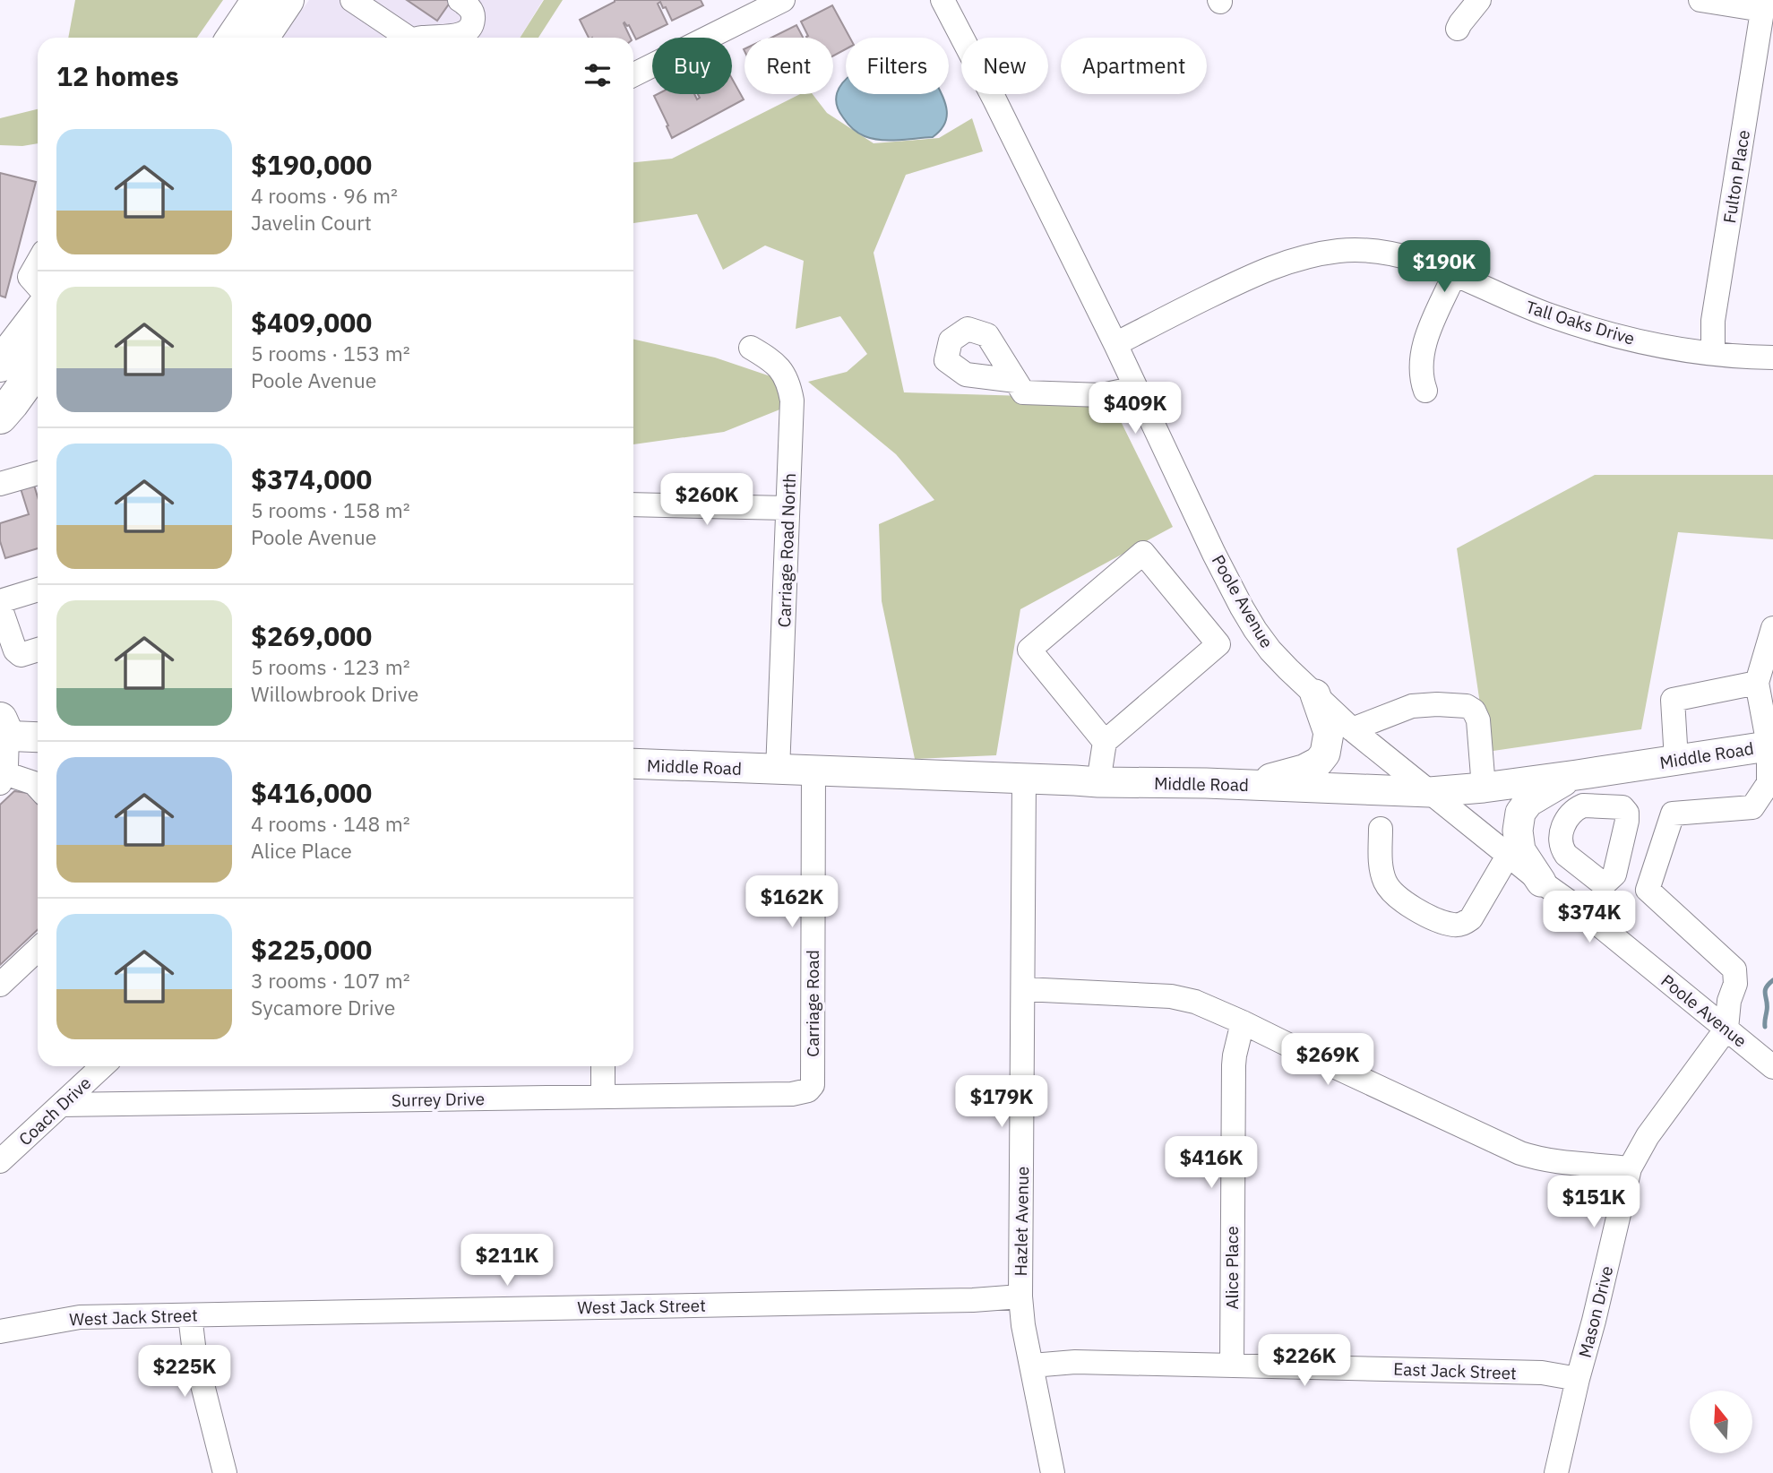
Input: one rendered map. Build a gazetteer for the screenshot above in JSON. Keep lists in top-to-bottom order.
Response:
{
  "streets": {
    "main road": ["Middle Road"],
    "street": [
      "Fulton Place",
      "Tall Oaks Drive",
      "Carriage Road North",
      "Poole Avenue",
      "Carriage Road",
      "Surrey Drive",
      "Coach Drive",
      "Hazlet Avenue",
      "Alice Place",
      "West Jack Street",
      "Mason Drive",
      "East Jack Street"
    ]
  },
  "crossings": [
    ["Fulton Place", "Tall Oaks Drive"],
    ["Tall Oaks Drive", "Poole Avenue"],
    ["Carriage Road North", "Middle Road"],
    ["Poole Avenue", "Middle Road"],
    ["Poole Avenue", "Mason Drive"],
    ["Middle Road", "Carriage Road"],
    ["Middle Road", "Hazlet Avenue"],
    ["Carriage Road", "Surrey Drive"],
    ["Surrey Drive", "Coach Drive"],
    ["Hazlet Avenue", "West Jack Street"],
    ["Hazlet Avenue", "East Jack Street"],
    ["Alice Place", "East Jack Street"],
    ["Mason Drive", "East Jack Street"]
  ],
  "north": "top",
  "page": {
    "chip": [
      "Buy",
      "Rent",
      "Filters",
      "New",
      "Apartment"
    ],
    "heading": "12 homes",
    "list": [
      {
        "name": "$190,000",
        "note": "4 rooms · 96 m² · Javelin Court"
      },
      {
        "name": "$409,000",
        "note": "5 rooms · 153 m² · Poole Avenue"
      },
      {
        "name": "$374,000",
        "note": "5 rooms · 158 m² · Poole Avenue"
      },
      {
        "name": "$269,000",
        "note": "5 rooms · 123 m² · Willowbrook Drive"
      },
      {
        "name": "$416,000",
        "note": "4 rooms · 148 m² · Alice Place"
      },
      {
        "name": "$225,000",
        "note": "3 rooms · 107 m² · Sycamore Drive"
      }
    ],
    "price": [
      "$190K",
      "$409K",
      "$260K",
      "$162K",
      "$374K",
      "$269K",
      "$179K",
      "$416K",
      "$151K",
      "$211K",
      "$226K",
      "$225K"
    ]
  }
}
